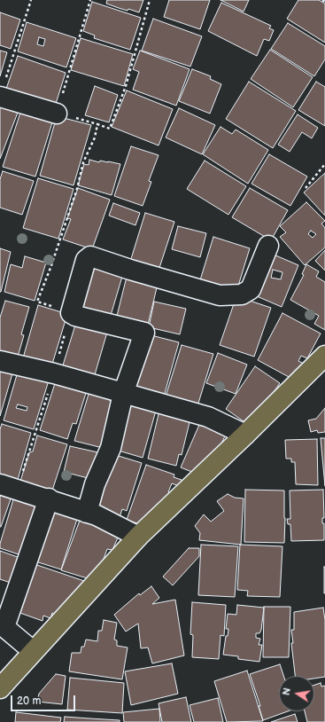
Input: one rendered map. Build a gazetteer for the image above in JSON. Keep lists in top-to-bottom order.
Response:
{
  "scale_bar": "20 m",
  "north": "left"
}
